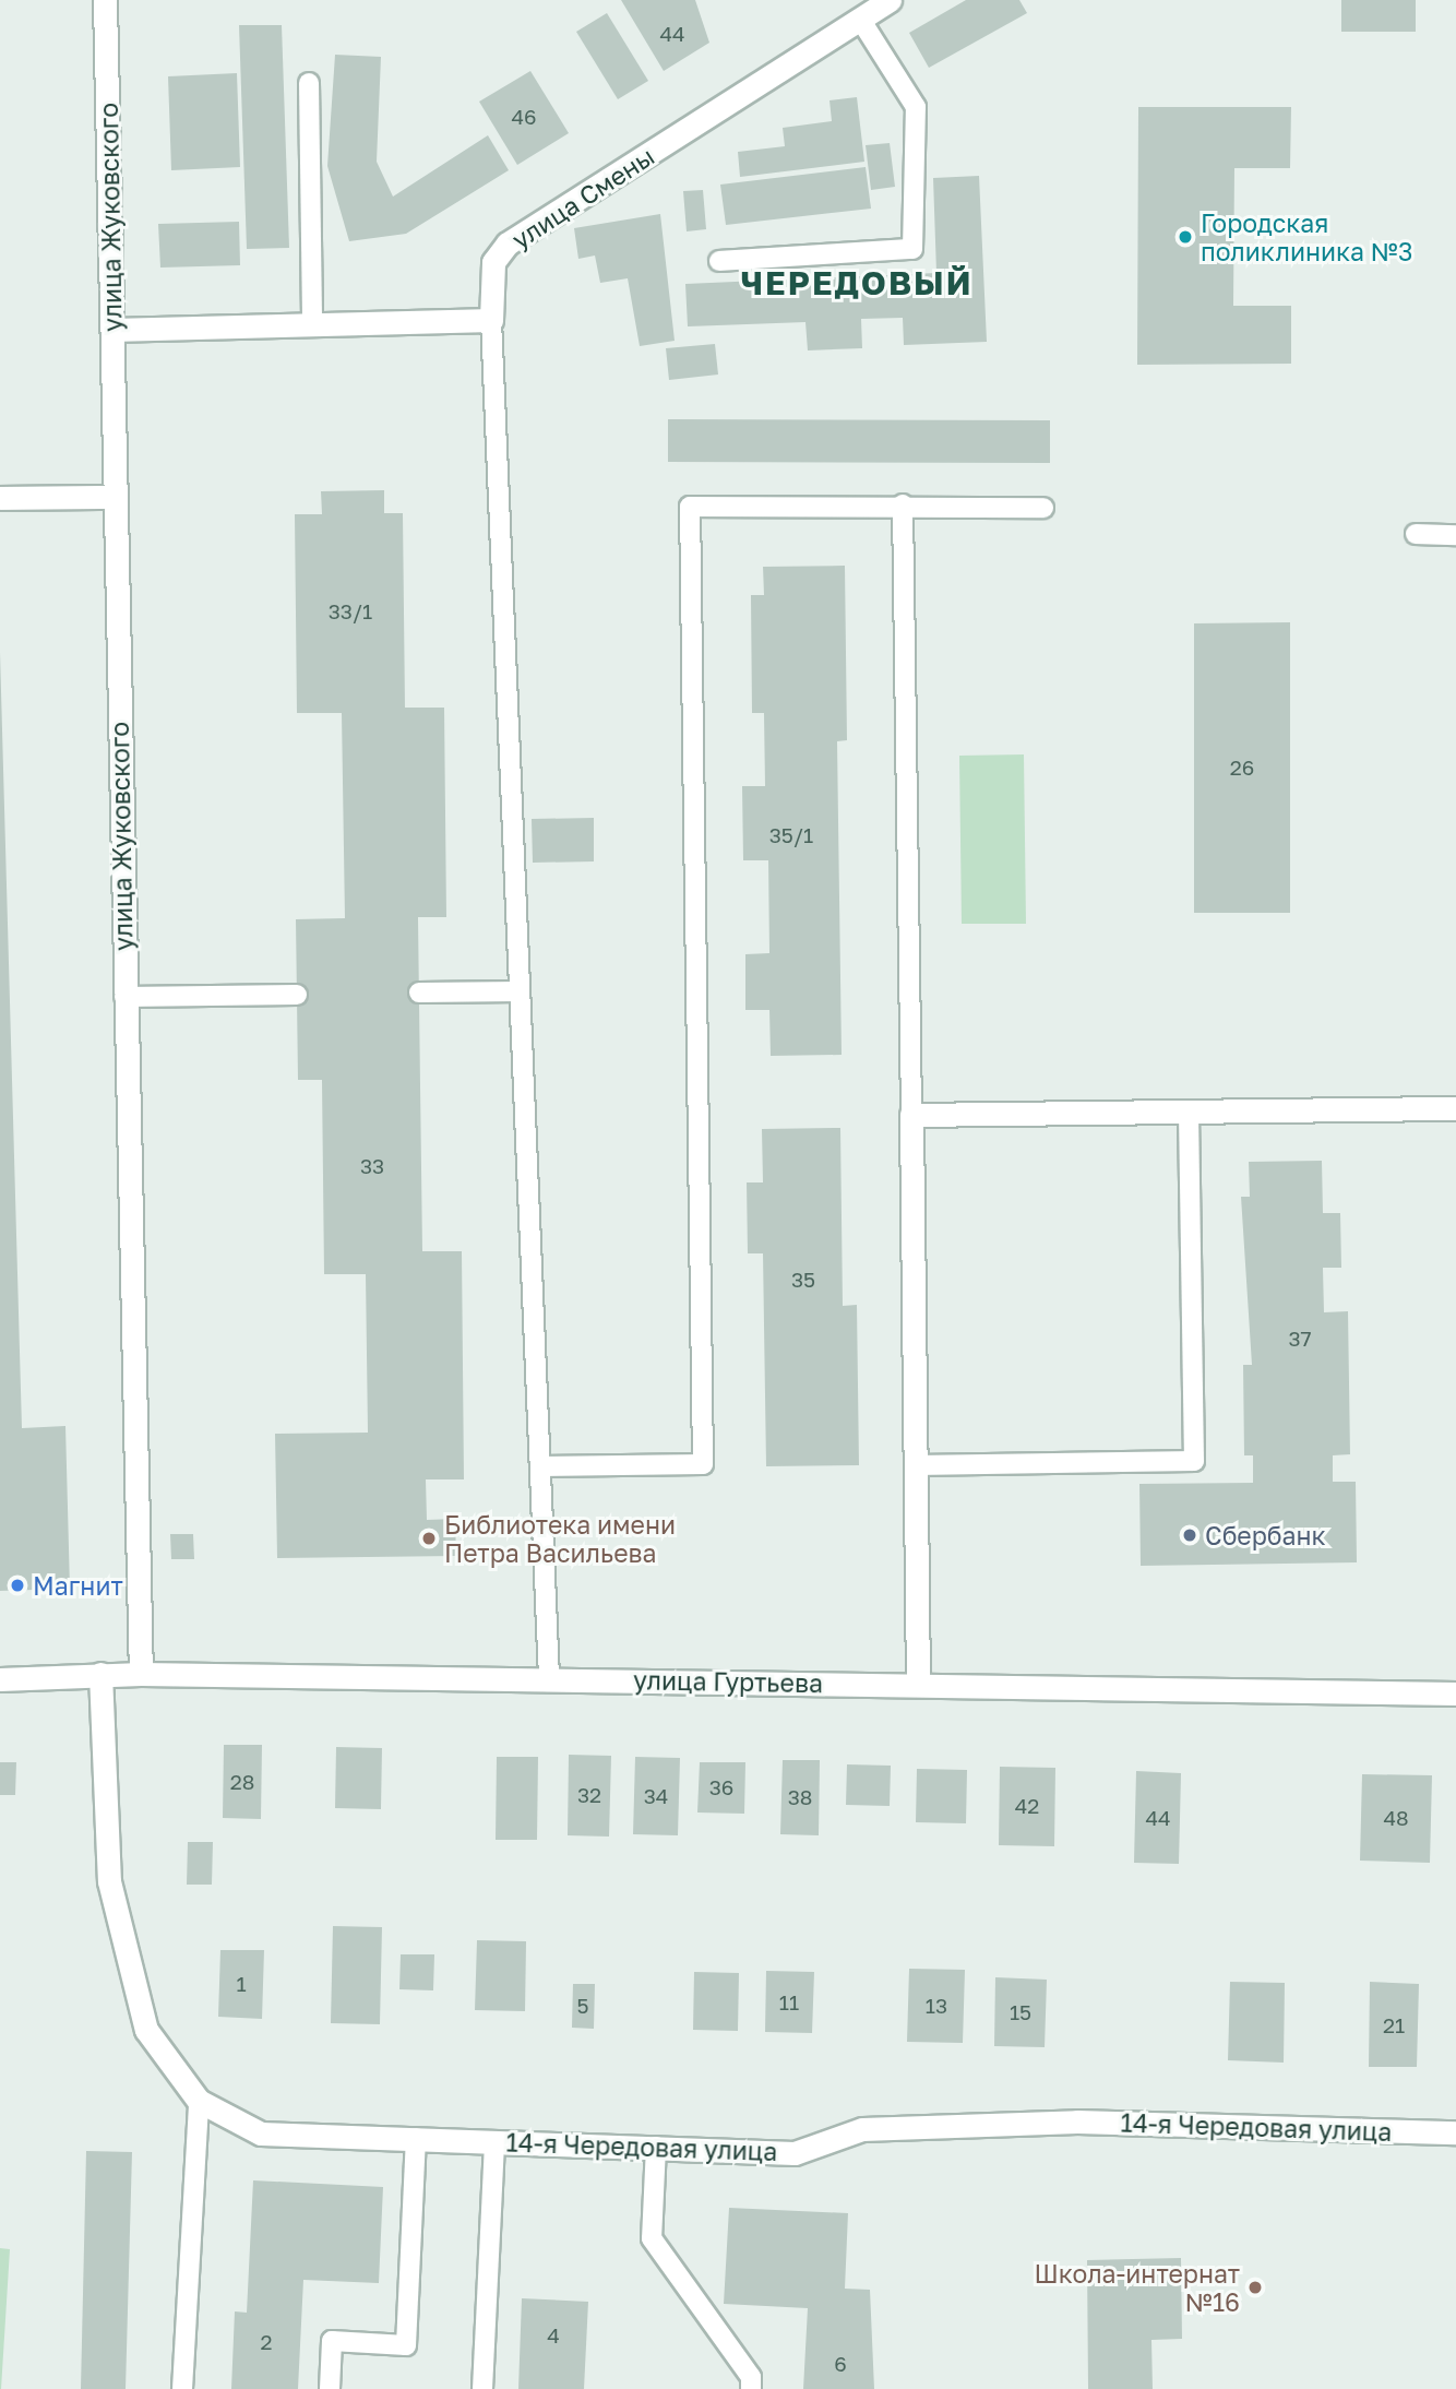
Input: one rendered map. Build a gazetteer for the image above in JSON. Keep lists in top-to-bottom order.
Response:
{
  "streets": {
    "street": [
      "улица Смены",
      "улица Жуковского",
      "улица Гуртьева",
      "14-я Чередовая улица"
    ]
  },
  "crossings": [
    ["улица Жуковского", "улица Гуртьева"]
  ],
  "districts": ["ЧЕРЕДОВЫЙ"],
  "places": [
    "Городская поликлиника №3",
    "Сбербанк",
    "Библиотека имени Петра Васильева",
    "Магнит",
    "Школа-интернат №16"
  ],
  "house_numbers": [
    "44",
    "46",
    "33/1",
    "26",
    "35/1",
    "33",
    "35",
    "37",
    "28",
    "36",
    "32",
    "34",
    "38",
    "42",
    "44",
    "48",
    "1",
    "11",
    "5",
    "13",
    "15",
    "21",
    "4",
    "2",
    "6"
  ]
}
